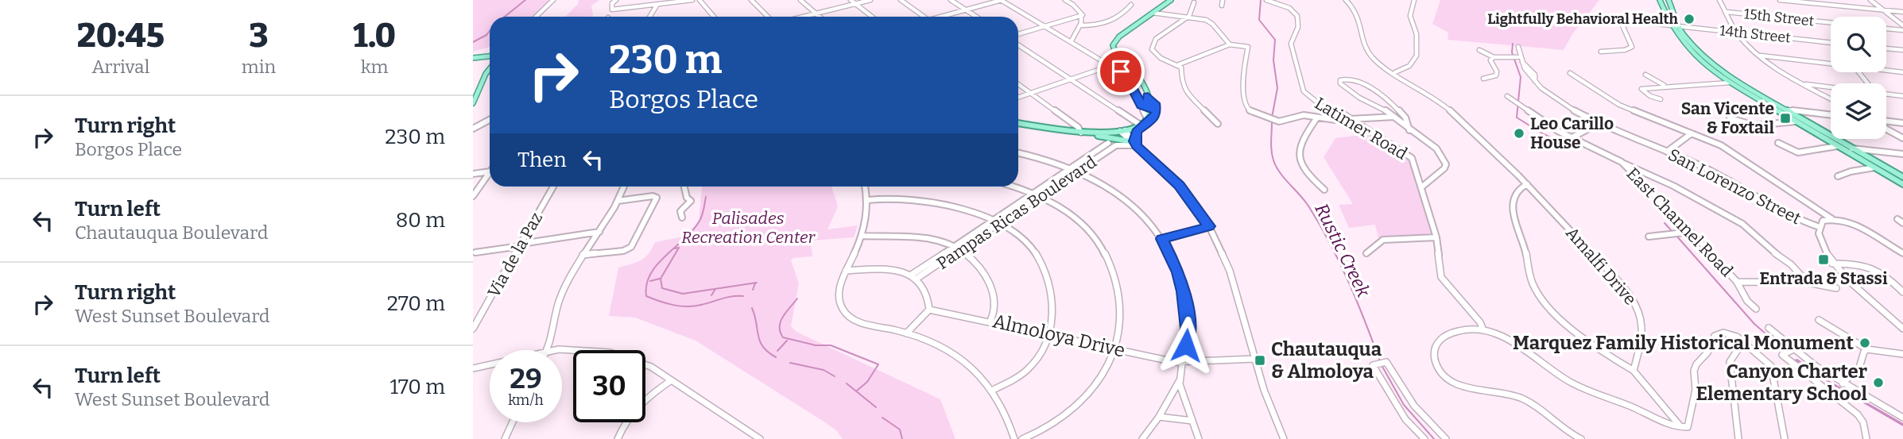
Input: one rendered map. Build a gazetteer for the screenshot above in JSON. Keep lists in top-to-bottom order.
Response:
{
  "streets": {
    "street": [
      "15th Street",
      "14th Street",
      "Latimer Road",
      "San Lorenzo Street",
      "Pampas Ricas Boulevard",
      "East Channel Road",
      "Via de la Paz",
      "Amalfi Drive",
      "Almoloya Drive"
    ]
  },
  "crossings": [
    ["Pampas Ricas Boulevard", "Almoloya Drive"]
  ],
  "water": ["Rustic Creek"],
  "parks": ["Palisades Recreation Center"],
  "places": {
    "other": [
      "Lightfully Behavioral Health",
      "Leo Carillo House",
      "Marquez Family Historical Monument",
      "Canyon Charter Elementary School"
    ],
    "transit": ["San Vicente & Foxtail", "Entrada & Stassi", "Chautauqua & Almoloya"]
  },
  "page": {
    "eta": [
      "20:45",
      "Arrival",
      "3",
      "min",
      "1.0",
      "km"
    ],
    "turn": ["230 m", "Borgos Place"],
    "list": [
      {
        "name": "Turn right",
        "note": "Borgos Place",
        "value": "230 m"
      },
      {
        "name": "Turn left",
        "note": "Chautauqua Boulevard",
        "value": "80 m"
      },
      {
        "name": "Turn right",
        "note": "West Sunset Boulevard",
        "value": "270 m"
      },
      {
        "name": "Turn left",
        "note": "West Sunset Boulevard",
        "value": "170 m"
      }
    ],
    "then": "Then",
    "speed": "29 km/h",
    "limit": "30"
  }
}
